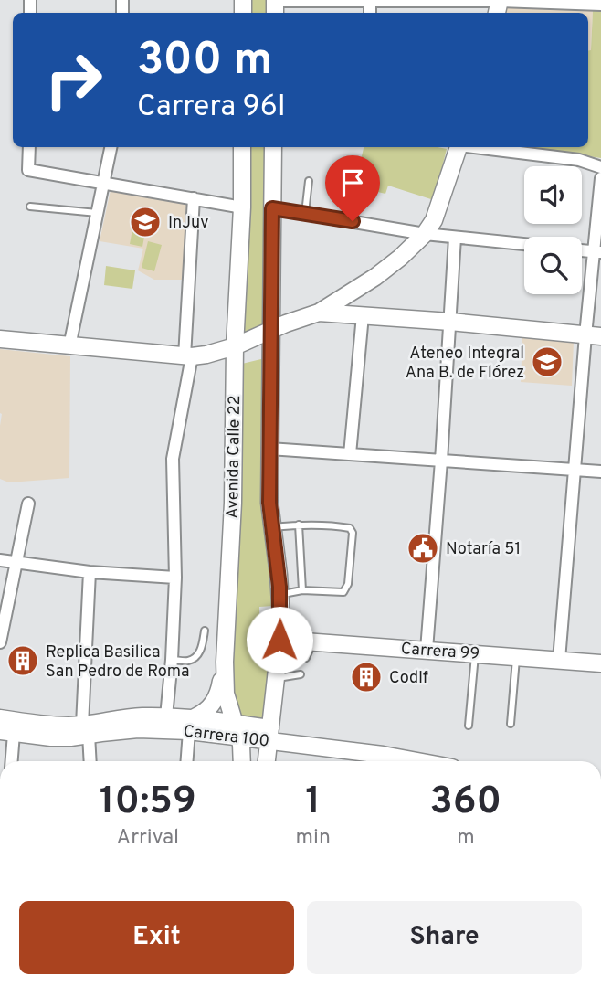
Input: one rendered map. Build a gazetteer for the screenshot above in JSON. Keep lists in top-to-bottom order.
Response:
{
  "streets": {
    "main road": ["Avenida Calle 22", "Carrera 99", "Carrera 100"]
  },
  "crossings": [
    ["Avenida Calle 22", "Carrera 100"]
  ],
  "places": {
    "school or university": ["InJuv", "Ateneo Integral Ana B. de Flórez"],
    "public building": ["Notaría 51"],
    "building": ["Replica Basilica San Pedro de Roma", "Codif"]
  },
  "page": {
    "turn": ["300 m", "Carrera 96I"],
    "eta": [
      "10:59",
      "Arrival",
      "1",
      "min",
      "360",
      "m"
    ],
    "buttons": ["Exit", "Share"]
  }
}
